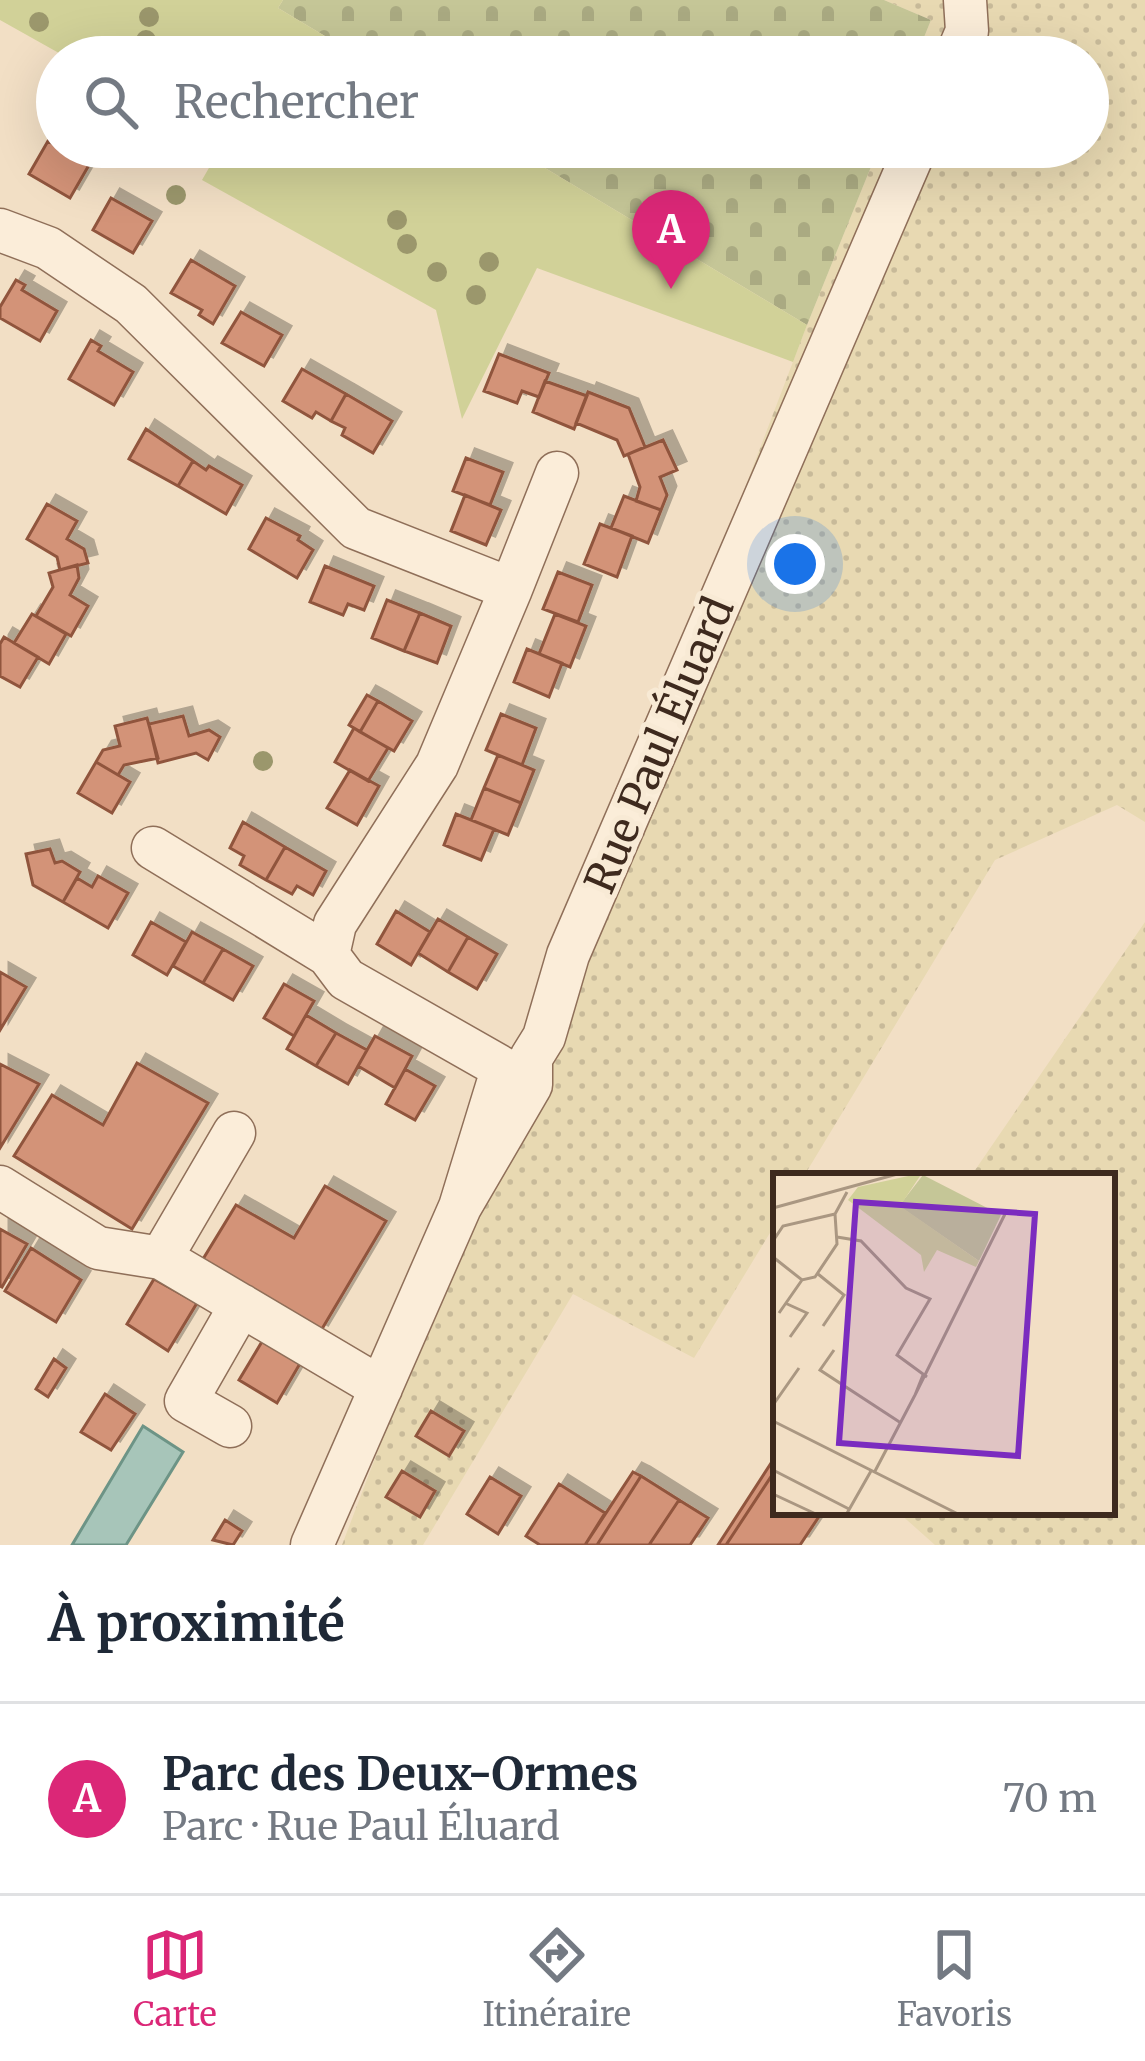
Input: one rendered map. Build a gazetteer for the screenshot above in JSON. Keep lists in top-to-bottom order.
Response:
{
  "streets": {
    "street": ["Rue Paul Éluard"]
  },
  "page": {
    "search": "Rechercher",
    "pins": "A",
    "heading": "À proximité",
    "list": [
      {
        "mark": "A",
        "name": "Parc des Deux-Ormes",
        "note": "Parc · Rue Paul Éluard",
        "value": "70 m"
      }
    ],
    "nav": ["Carte", "Itinéraire", "Favoris"]
  }
}
